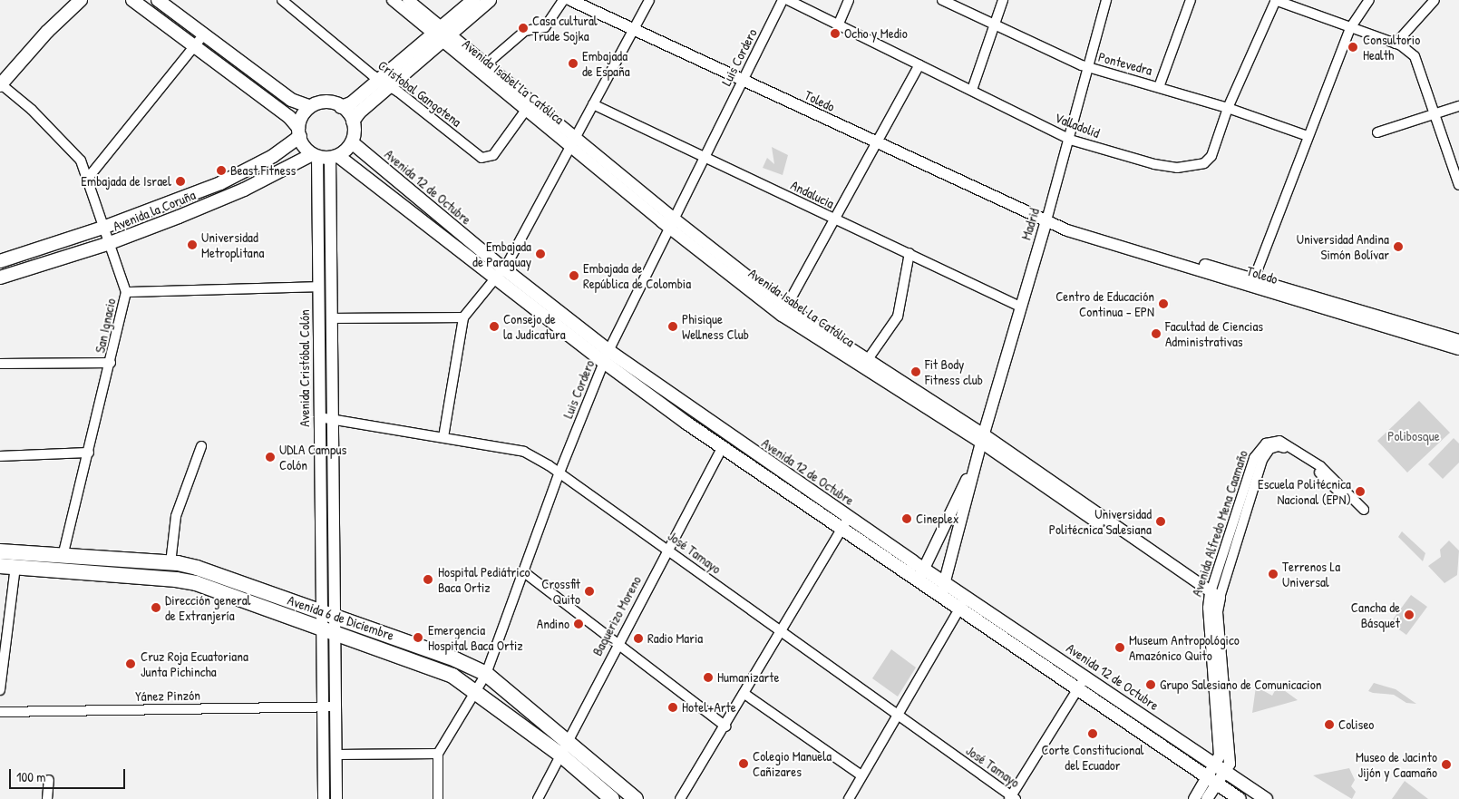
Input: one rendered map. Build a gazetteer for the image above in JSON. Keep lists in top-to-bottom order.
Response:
{
  "streets": {
    "main road": ["Avenida 12 de Octubre", "Avenida la Coruña", "Avenida 6 de Diciembre"],
    "street": [
      "Luis Cordero",
      "Pontevedra",
      "Avenida Isabel La Católica",
      "Cristobal Gangotena",
      "Toledo",
      "Valladolid",
      "Andalucia",
      "Madrid",
      "San Ignacio",
      "Avenida Cristóbal Colón",
      "Avenida Alfredo Mena Caamaño",
      "José Tamayo",
      "Baquerizo Moreno",
      "Yánez Pinzón"
    ]
  },
  "crossings": [
    ["Luis Cordero", "Avenida Isabel La Católica"],
    ["Luis Cordero", "Toledo"],
    ["Luis Cordero", "Avenida 12 de Octubre"],
    ["Luis Cordero", "Andalucia"],
    ["Luis Cordero", "José Tamayo"],
    ["Luis Cordero", "Avenida 6 de Diciembre"],
    ["Pontevedra", "Valladolid"],
    ["Pontevedra", "Madrid"],
    ["Avenida Isabel La Católica", "Cristobal Gangotena"],
    ["Avenida Isabel La Católica", "Madrid"],
    ["Avenida Isabel La Católica", "Avenida Alfredo Mena Caamaño"],
    ["Toledo", "Madrid"],
    ["Valladolid", "Madrid"],
    ["Avenida 12 de Octubre", "Avenida la Coruña"],
    ["Avenida 12 de Octubre", "Madrid"],
    ["Avenida 12 de Octubre", "Avenida Cristóbal Colón"],
    ["Avenida 12 de Octubre", "Avenida Alfredo Mena Caamaño"],
    ["Avenida 12 de Octubre", "Baquerizo Moreno"],
    ["Andalucia", "Madrid"],
    ["Avenida la Coruña", "San Ignacio"],
    ["Avenida la Coruña", "Avenida Cristóbal Colón"],
    ["San Ignacio", "Avenida 6 de Diciembre"],
    ["Avenida Cristóbal Colón", "José Tamayo"],
    ["Avenida Cristóbal Colón", "Avenida 6 de Diciembre"],
    ["Avenida Cristóbal Colón", "Yánez Pinzón"],
    ["José Tamayo", "Baquerizo Moreno"],
    ["Baquerizo Moreno", "Avenida 6 de Diciembre"]
  ],
  "parks": ["Polibosque"],
  "places": [
    "Casa cultural Trude Sojka",
    "Ocho y Medio",
    "Consultorio Health",
    "Embajada de España",
    "Beast Fitness",
    "Embajada de Israel",
    "Universidad Metroplitana",
    "Universidad Andina Simón Bolívar",
    "Embajada de Paraguay",
    "Embajada de República de Colombia",
    "Centro de Educación Continua - EPN",
    "Consejo de la Judicatura",
    "Phisique Wellness Club",
    "Facultad de Ciencias Administrativas",
    "Fit Body Fitness club",
    "UDLA Campus Colón",
    "Escuela Politécnica Nacional (EPN)",
    "Cineplex",
    "Universidad Politécnica Salesiana",
    "Terrenos La Universal",
    "Hospital Pediátrico Baca Ortiz",
    "Crossfit Quito",
    "Dirección general de Extranjería",
    "Cancha de Básquet",
    "Andino",
    "Emergencia Hospital Baca Ortiz",
    "Radio Maria",
    "Museum Antropológico Amazónico Quito",
    "Cruz Roja Ecuatoriana Junta Pichincha",
    "Humanizarte",
    "Grupo Salesiano de Comunicacion",
    "Hotel+Arte",
    "Coliseo",
    "Corte Constitucional del Ecuador",
    "Colegio Manuela Cañizares",
    "Museo de Jacinto Jijón y Caamaño"
  ],
  "scale_bar": "100 m"
}
